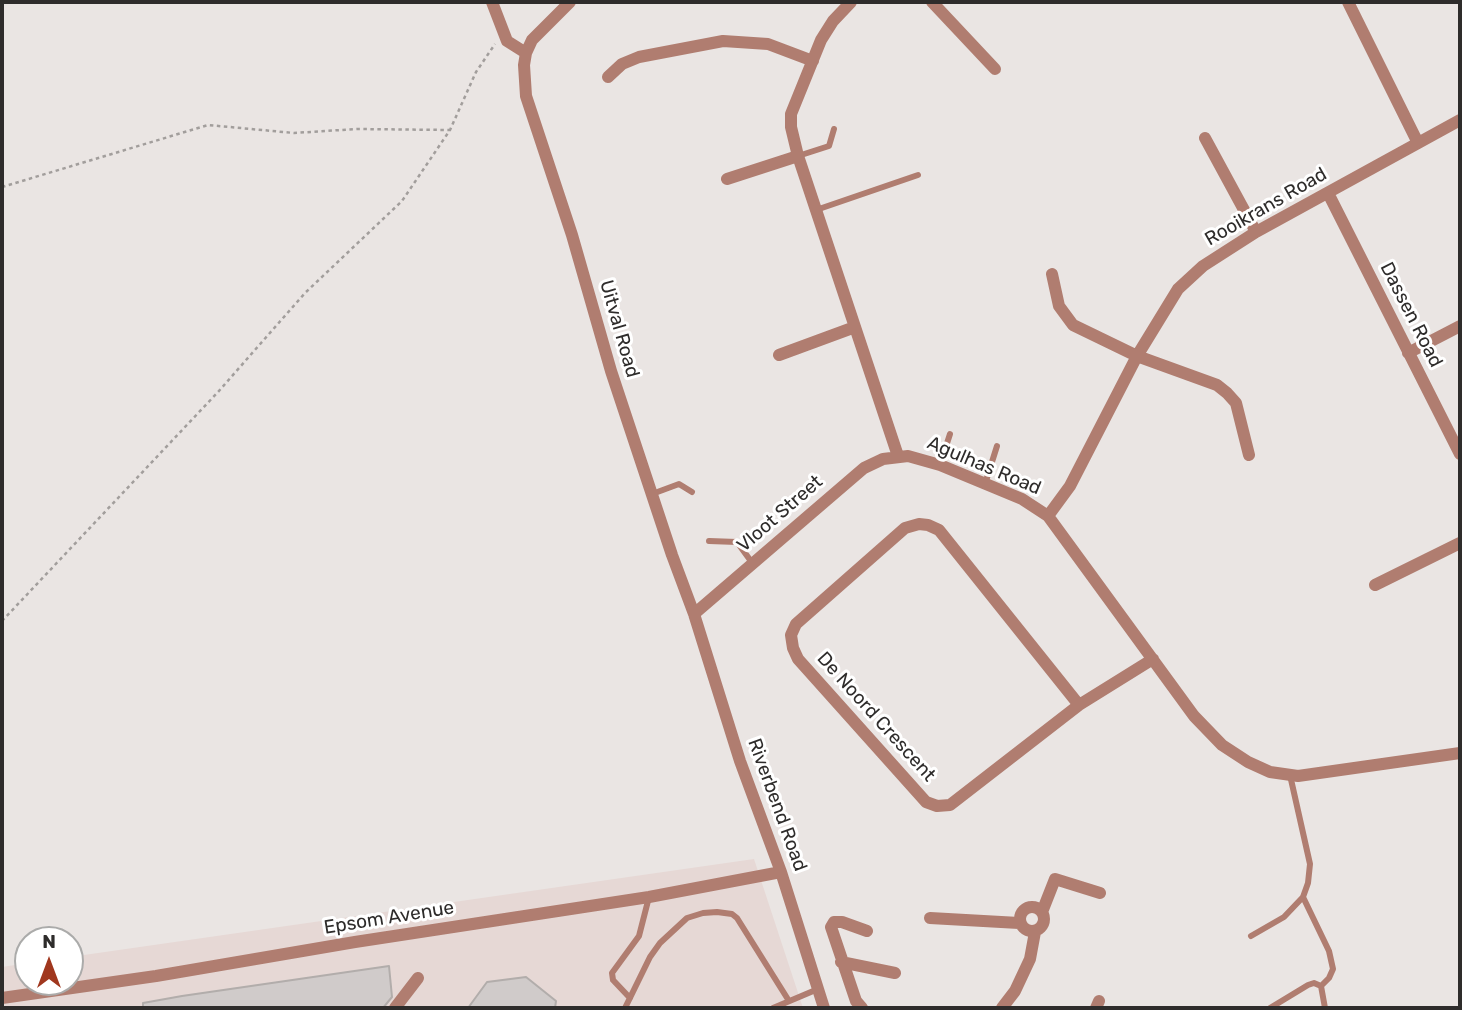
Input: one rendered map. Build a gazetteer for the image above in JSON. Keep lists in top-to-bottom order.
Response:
{
  "streets": {
    "street": [
      "Rooikrans Road",
      "Dassen Road",
      "Uitval Road",
      "Agulhas Road",
      "Vloot Street",
      "De Noord Crescent",
      "Riverbend Road",
      "Epsom Avenue"
    ]
  },
  "crossings": [
    ["Rooikrans Road", "Dassen Road"],
    ["Rooikrans Road", "Agulhas Road"],
    ["Uitval Road", "Vloot Street"],
    ["Uitval Road", "Riverbend Road"],
    ["Agulhas Road", "Vloot Street"],
    ["Agulhas Road", "De Noord Crescent"],
    ["Vloot Street", "Riverbend Road"],
    ["Riverbend Road", "Epsom Avenue"]
  ],
  "north": "top"
}
